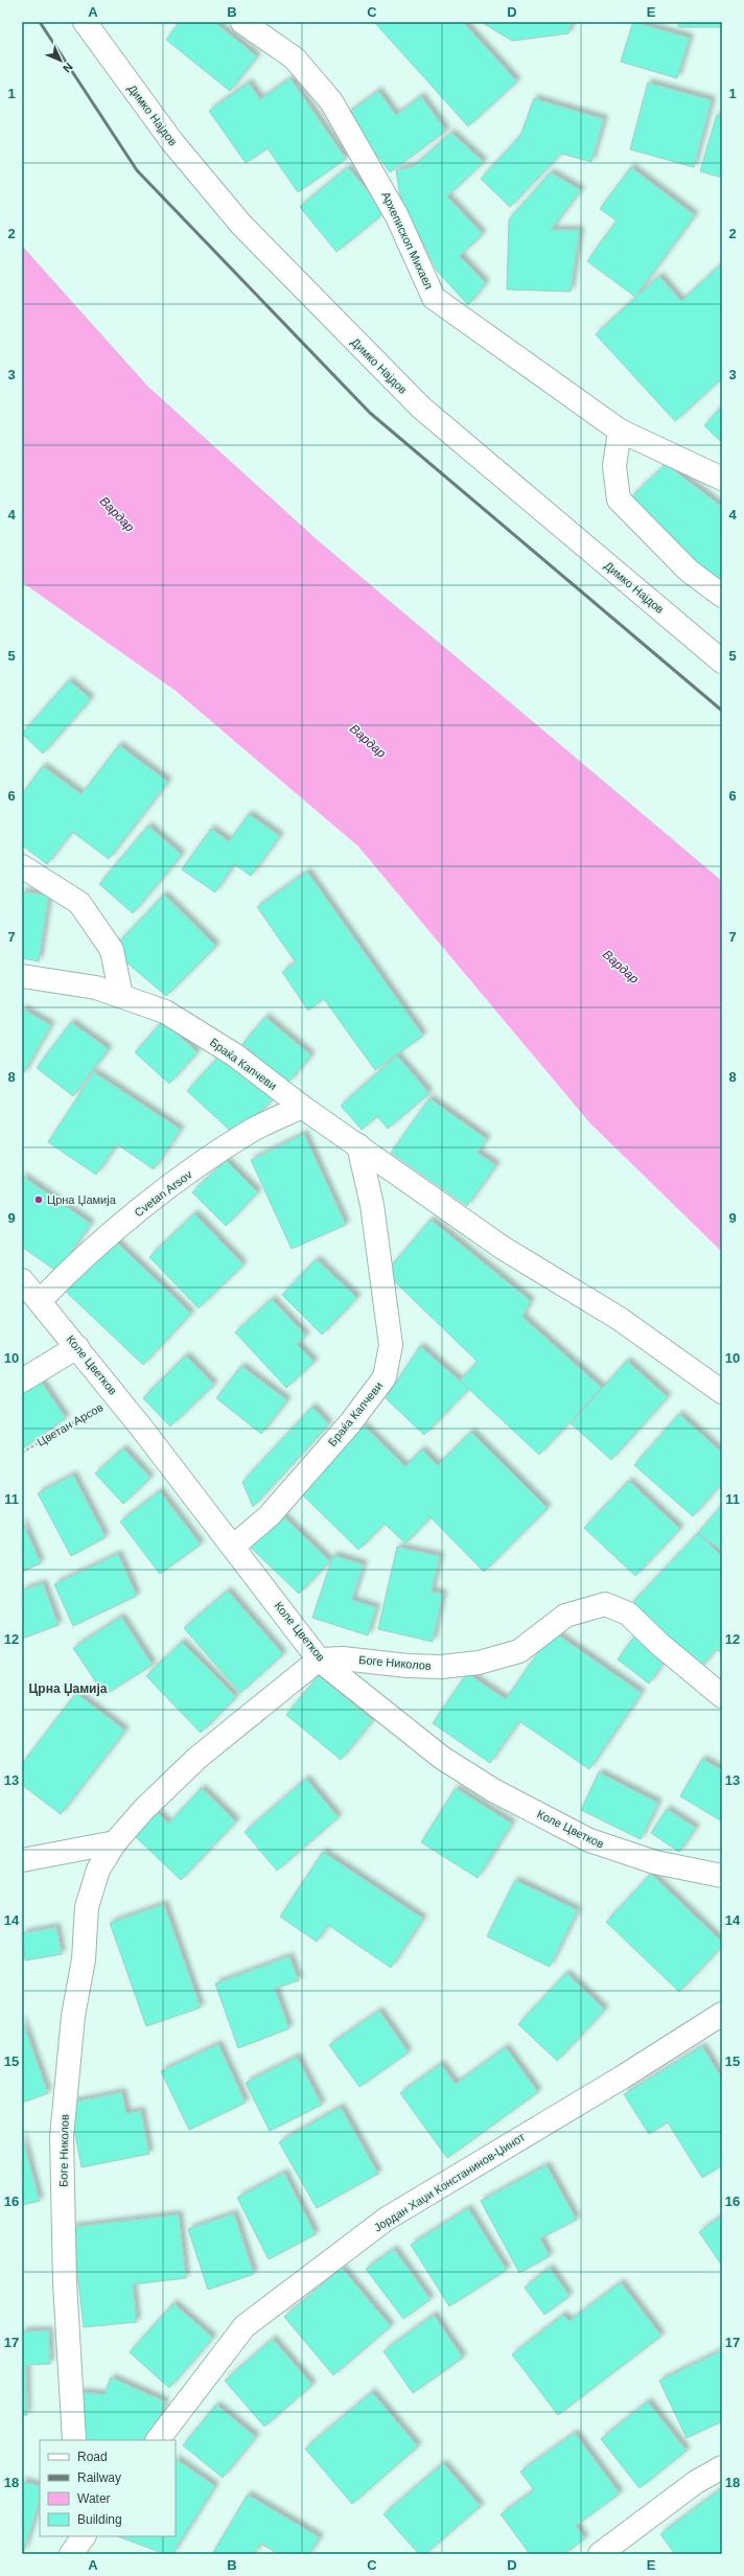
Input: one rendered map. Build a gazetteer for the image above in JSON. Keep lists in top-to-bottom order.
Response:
{
  "streets": {
    "street": [
      "Димко Најдов",
      "Архепископ Михаел",
      "Браќа Капчеви",
      "Cvetan Arsov",
      "Коле Цветков",
      "Боге Николов",
      "Јордан Хаџи Констанинов-Џинот"
    ],
    "path": ["Цветан Арсов"]
  },
  "crossings": [
    ["Браќа Капчеви", "Cvetan Arsov"],
    ["Браќа Капчеви", "Коле Цветков"],
    ["Cvetan Arsov", "Коле Цветков"],
    ["Коле Цветков", "Цветан Арсов"],
    ["Коле Цветков", "Боге Николов"]
  ],
  "districts": ["Црна Џамија"],
  "water": ["Вардар"],
  "places": ["Црна Џамија"],
  "legend": [
    "Road",
    "Railway",
    "Water",
    "Building"
  ],
  "north": "bottom right",
  "grid": {
    "columns": [
      "A",
      "B",
      "C",
      "D",
      "E"
    ],
    "rows": [
      "1",
      "2",
      "3",
      "4",
      "5",
      "6",
      "7",
      "8",
      "9",
      "10",
      "11",
      "12",
      "13",
      "14",
      "15",
      "16",
      "17",
      "18"
    ]
  }
}
